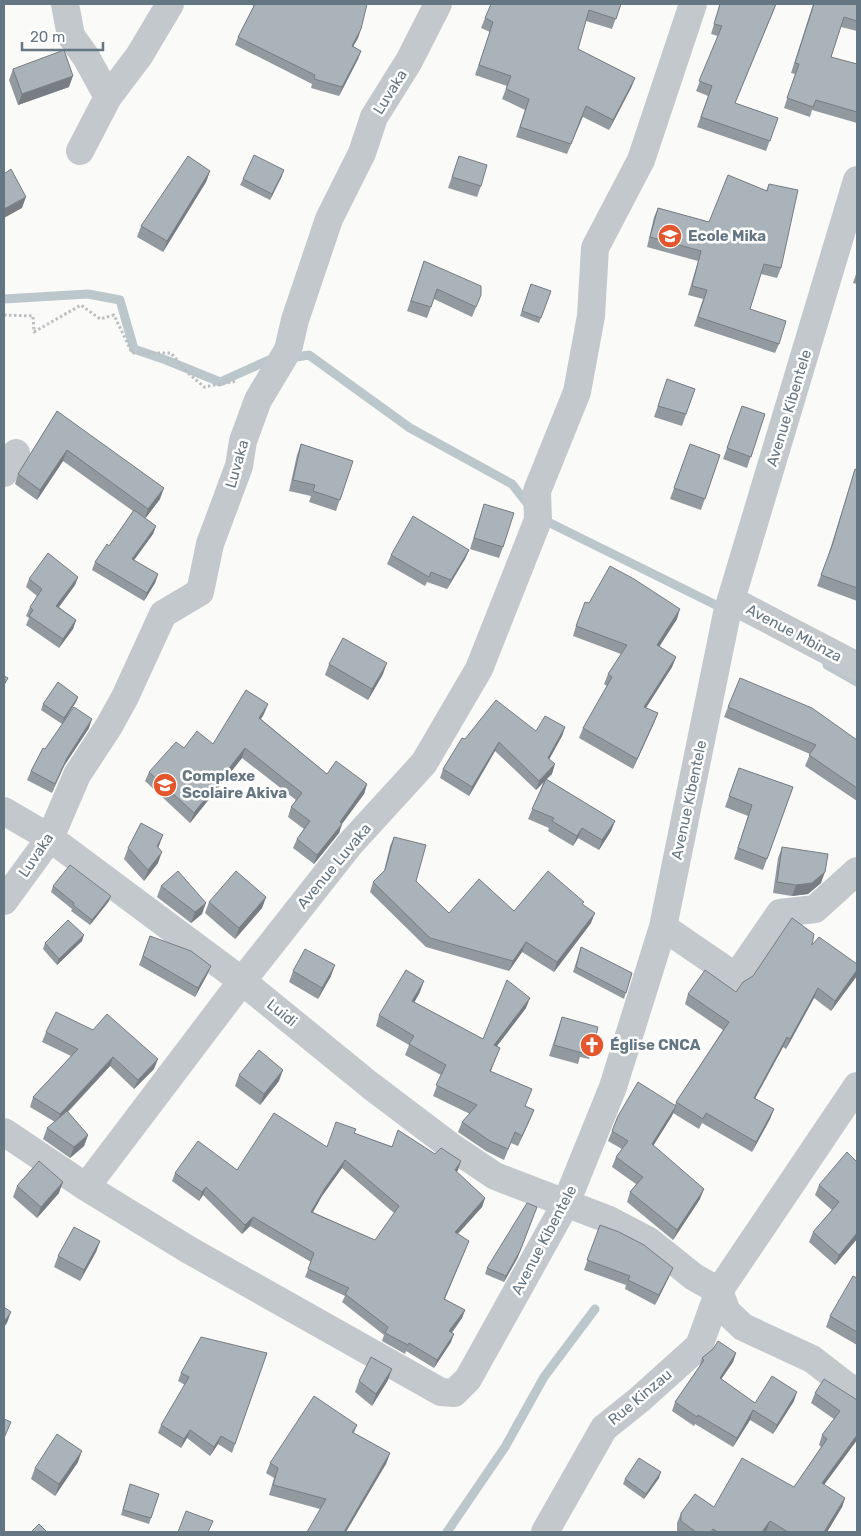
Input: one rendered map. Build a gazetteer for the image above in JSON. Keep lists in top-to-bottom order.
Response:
{
  "streets": {
    "street": [
      "Luvaka",
      "Avenue Kibentele",
      "Avenue Mbinza",
      "Avenue Luvaka",
      "Luidi",
      "Rue Kinzau"
    ]
  },
  "crossings": [
    ["Luvaka", "Luidi"],
    ["Avenue Kibentele", "Avenue Mbinza"],
    ["Avenue Kibentele", "Avenue Luvaka"],
    ["Avenue Kibentele", "Luidi"],
    ["Avenue Luvaka", "Luidi"],
    ["Luidi", "Rue Kinzau"]
  ],
  "places": {
    "school or university": ["Ecole Mika", "Complexe Scolaire Akiva"],
    "church": ["Église CNCA"]
  },
  "scale_bar": "20 m"
}
